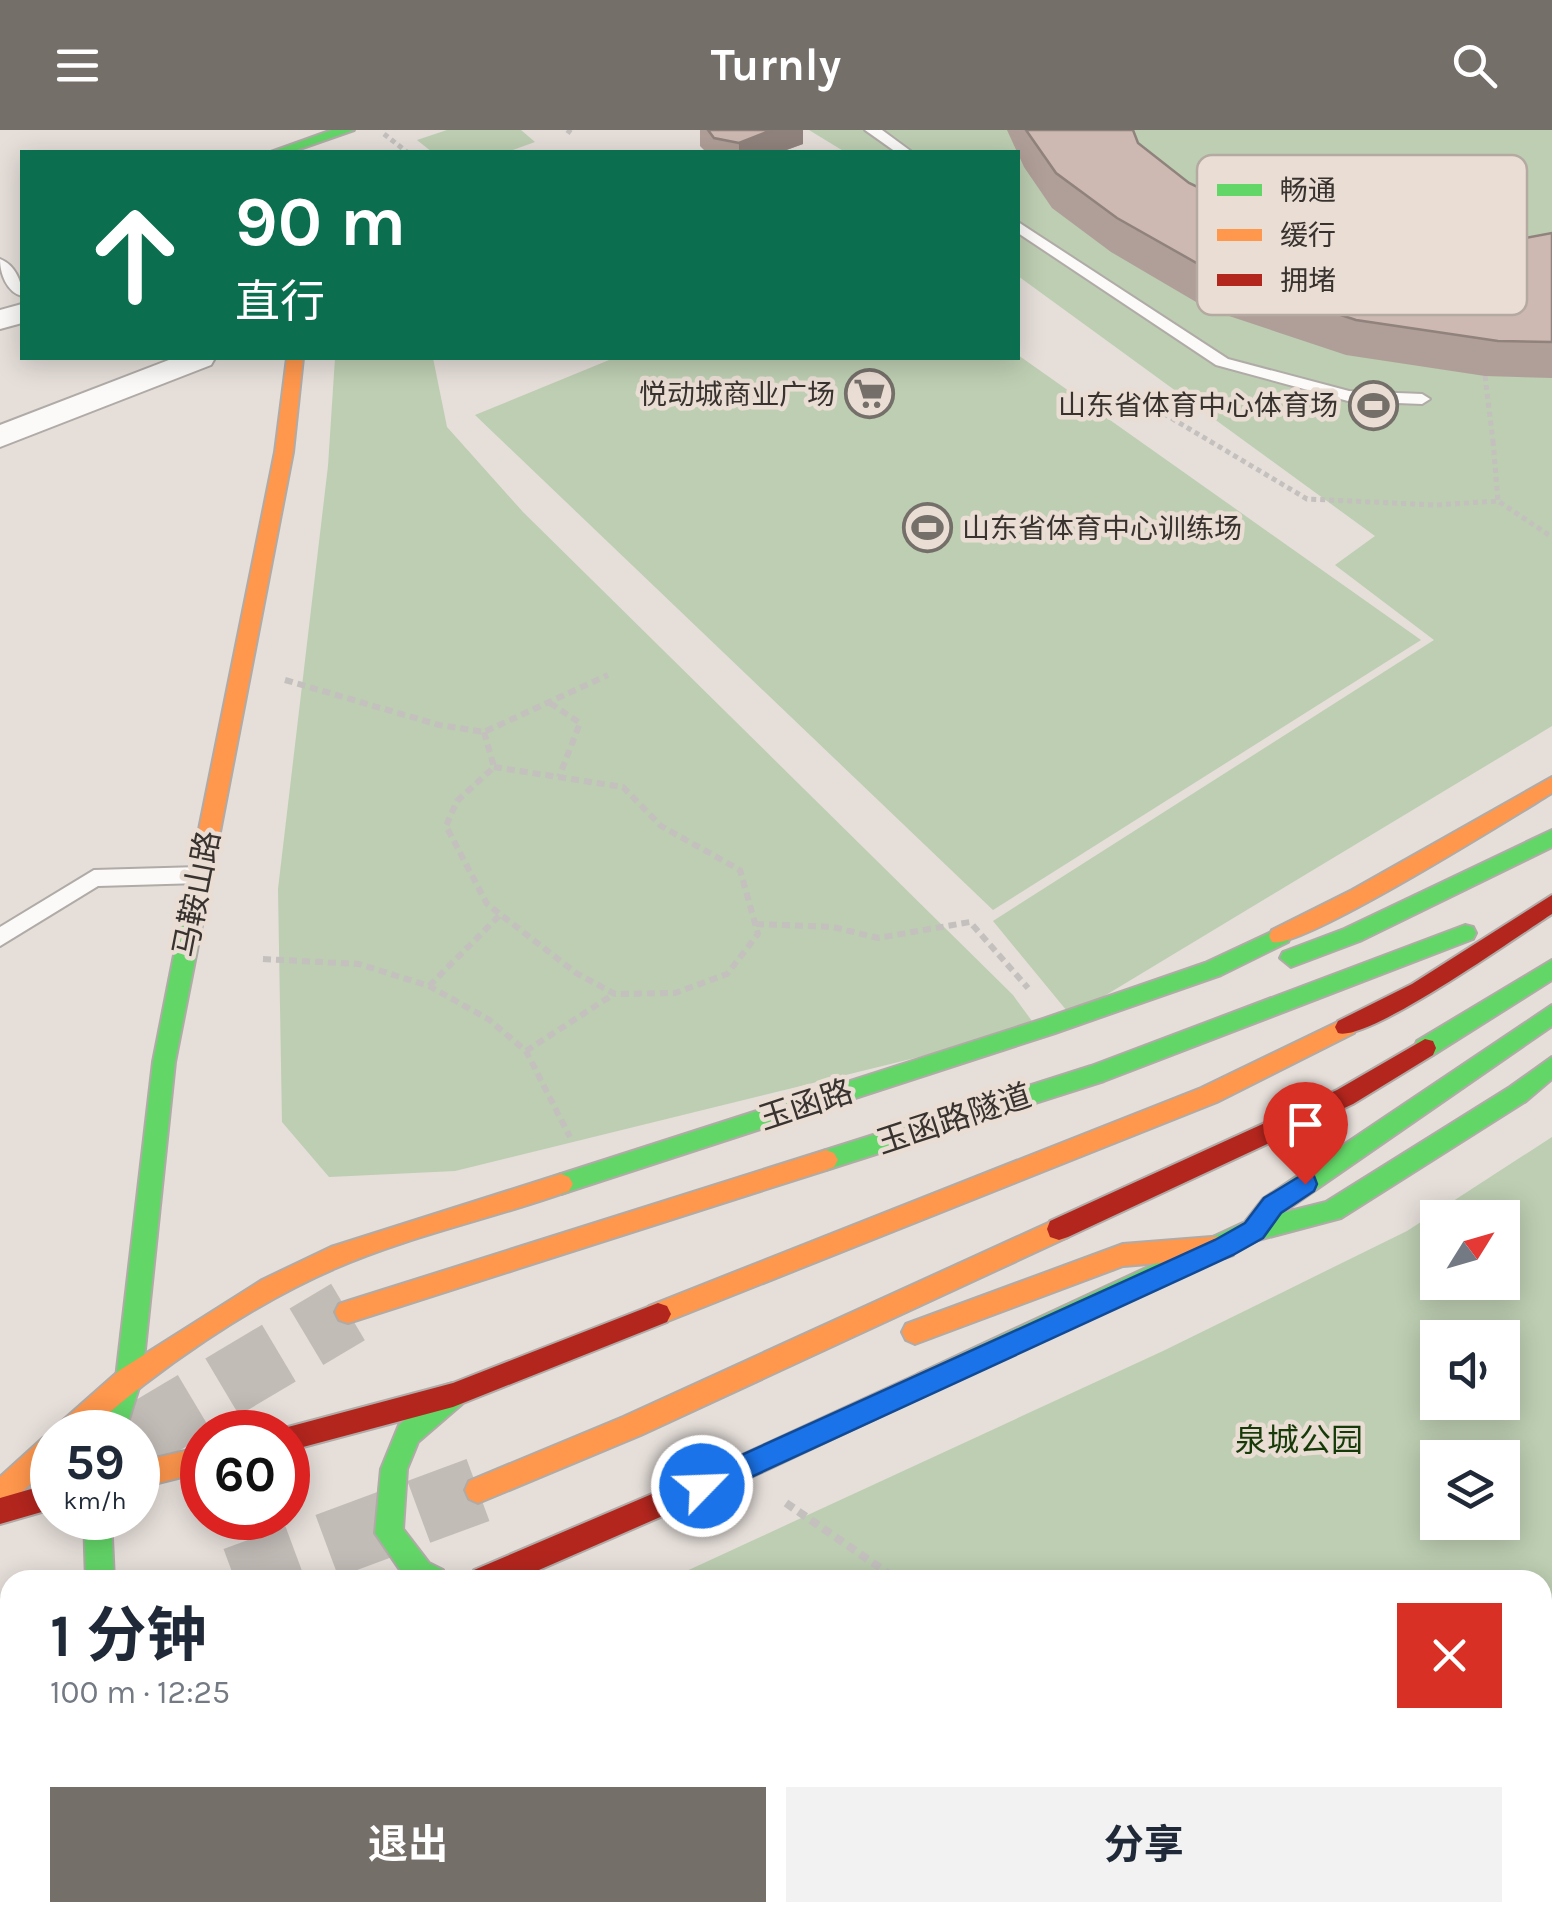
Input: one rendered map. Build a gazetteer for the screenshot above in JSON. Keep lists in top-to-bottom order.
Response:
{
  "streets": {
    "main road": ["马鞍山路", "玉函路", "玉函路隧道"]
  },
  "crossings": [
    ["马鞍山路", "玉函路"]
  ],
  "parks": ["泉城公园"],
  "places": {
    "supermarket": ["悦动城商业广场"],
    "sports": ["山东省体育中心体育场", "山东省体育中心训练场"]
  },
  "legend": ["畅通", "缓行", "拥堵"],
  "north": "top right",
  "page": {
    "header": "Turnly",
    "turn": ["90 m", "直行"],
    "speed": "59 km/h",
    "limit": "60",
    "heading": ["1 分钟", "100 m · 12:25"],
    "buttons": ["退出", "分享"]
  }
}
